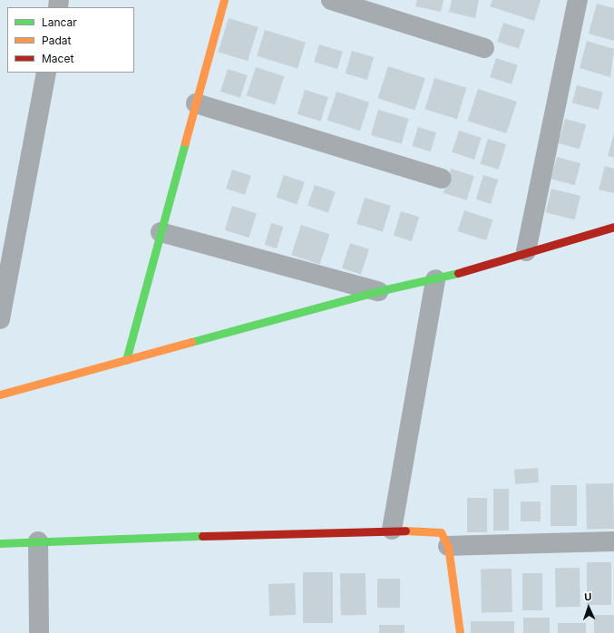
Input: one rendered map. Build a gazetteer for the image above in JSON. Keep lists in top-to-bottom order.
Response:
{
  "legend": ["Lancar", "Padat", "Macet"],
  "north": "top"
}
